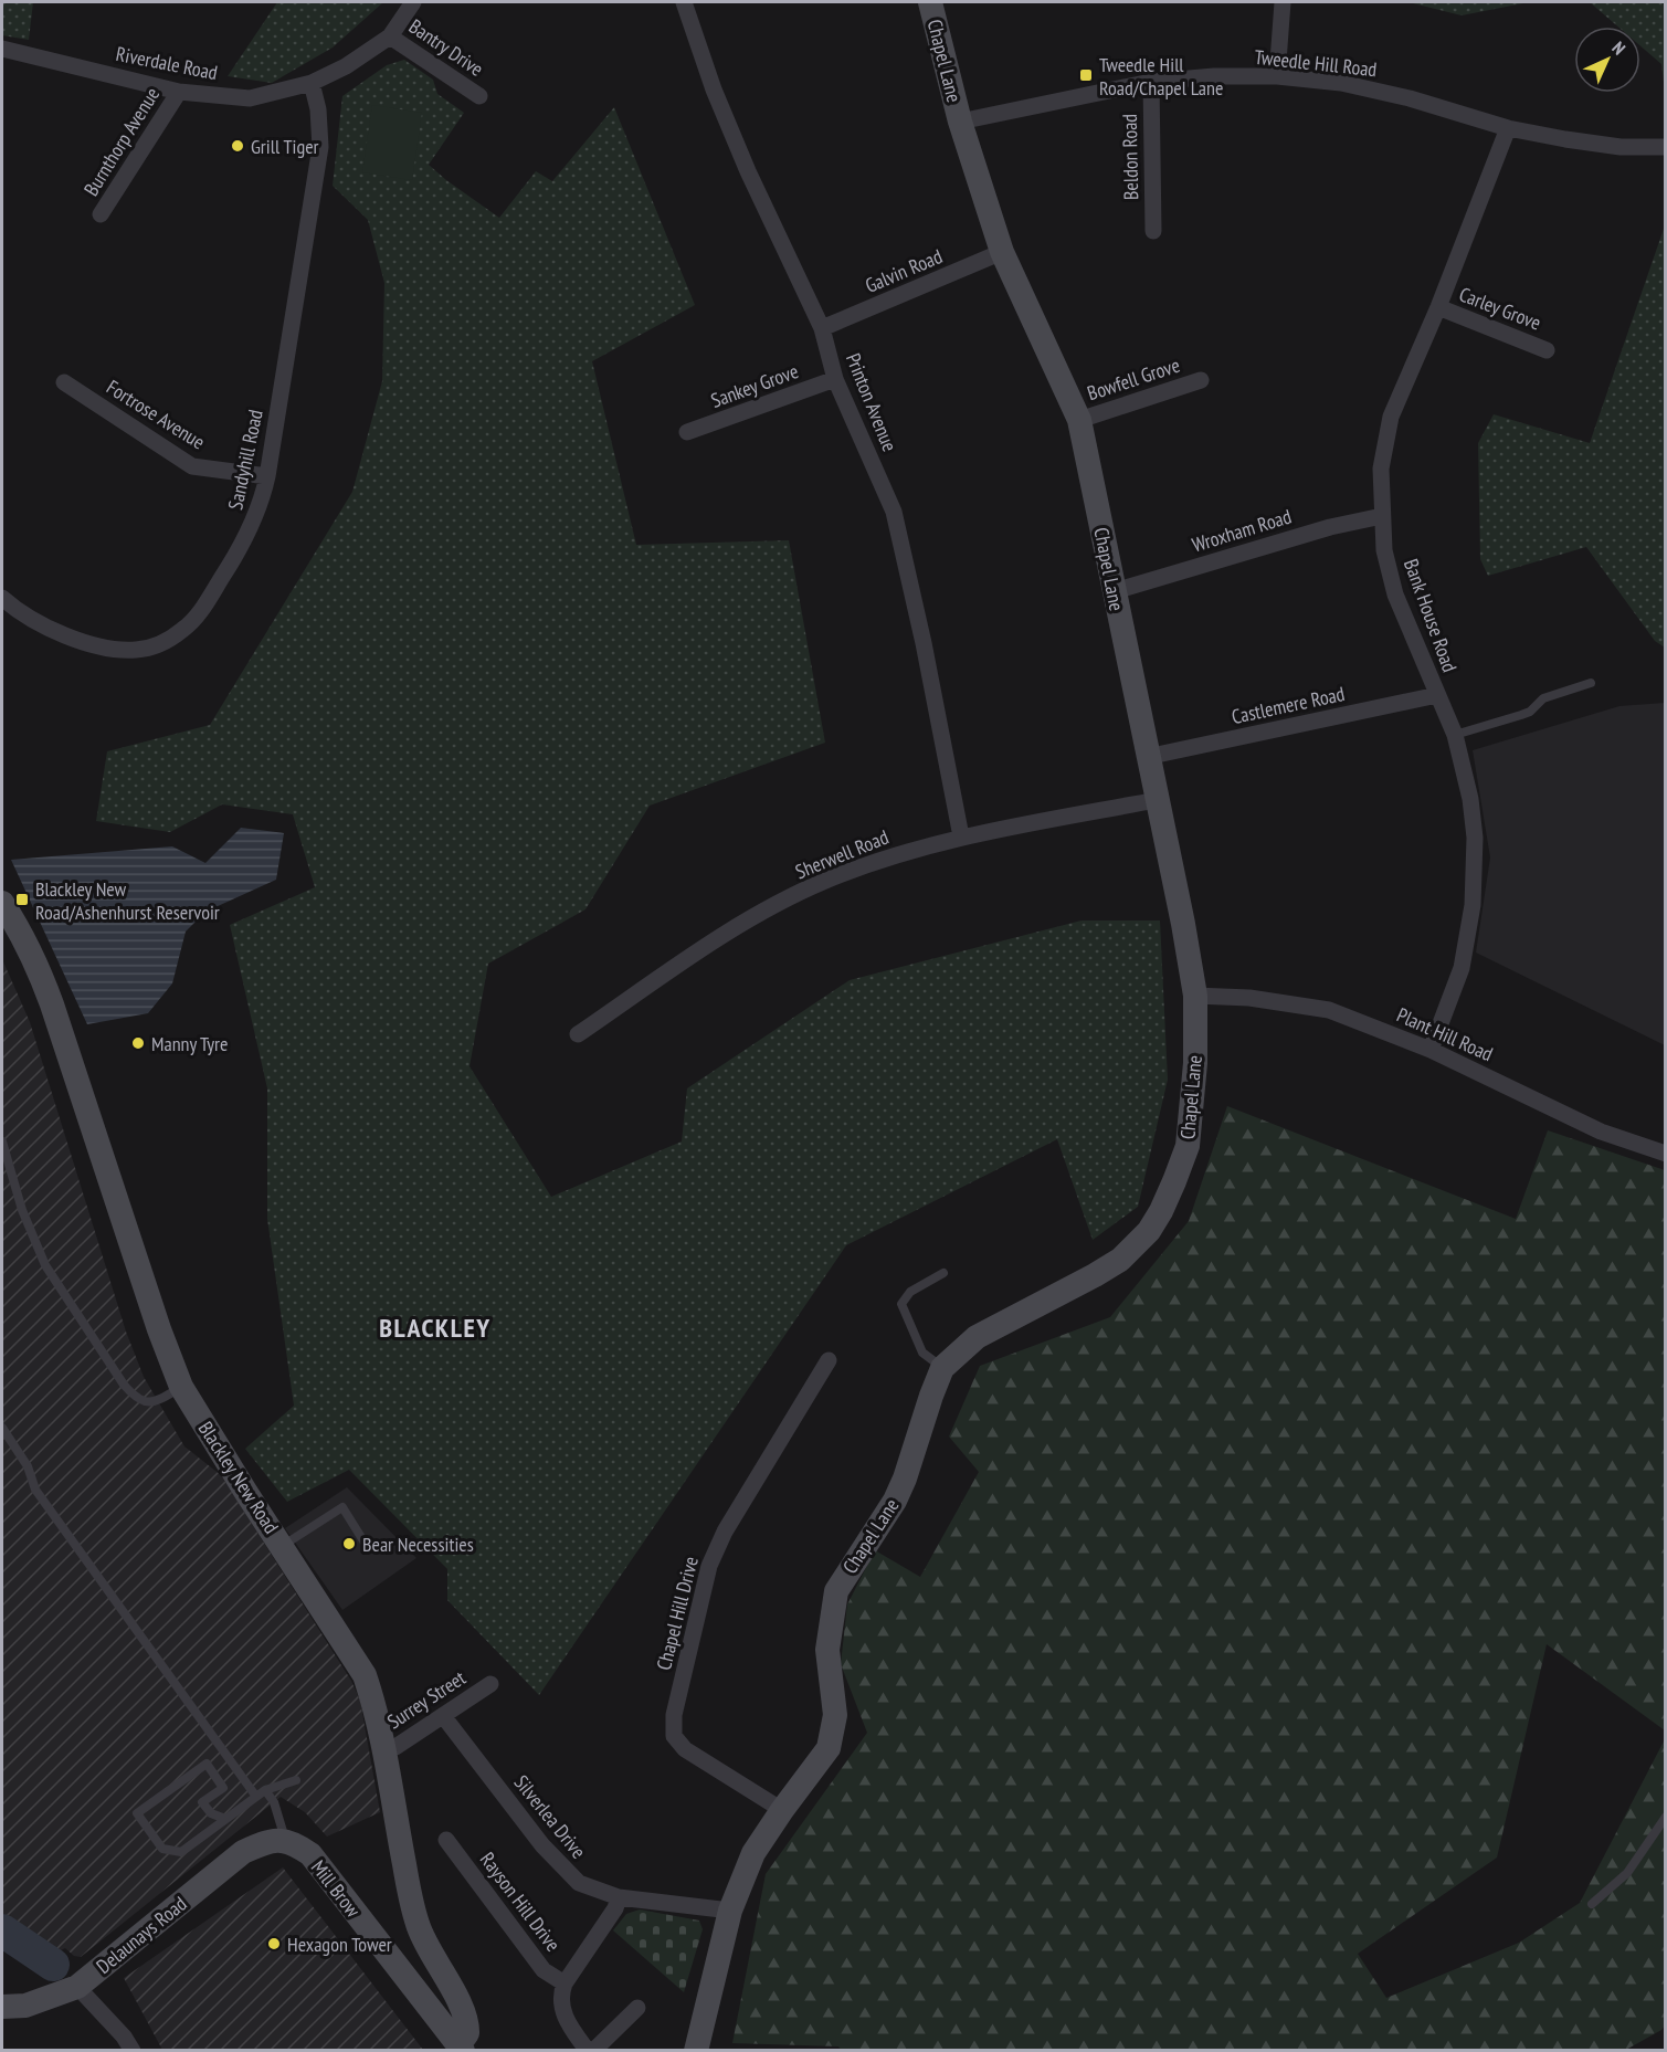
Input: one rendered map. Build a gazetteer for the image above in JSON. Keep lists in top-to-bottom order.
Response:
{
  "streets": {
    "street": [
      "Bantry Drive",
      "Chapel Lane",
      "Riverdale Road",
      "Tweedle Hill Road",
      "Burnthorp Avenue",
      "Beldon Road",
      "Galvin Road",
      "Carley Grove",
      "Bowfell Grove",
      "Sankey Grove",
      "Printon Avenue",
      "Fortrose Avenue",
      "Sandyhill Road",
      "Wroxham Road",
      "Bank House Road",
      "Castlemere Road",
      "Sherwell Road",
      "Plant Hill Road",
      "Blackley New Road",
      "Chapel Hill Drive",
      "Surrey Street",
      "Silverlea Drive",
      "Mill Brow",
      "Rayson Hill Drive",
      "Delaunays Road"
    ]
  },
  "crossings": [
    ["Bantry Drive", "Riverdale Road"],
    ["Chapel Lane", "Tweedle Hill Road"],
    ["Chapel Lane", "Galvin Road"],
    ["Chapel Lane", "Bowfell Grove"],
    ["Chapel Lane", "Wroxham Road"],
    ["Chapel Lane", "Castlemere Road"],
    ["Chapel Lane", "Sherwell Road"],
    ["Chapel Lane", "Plant Hill Road"],
    ["Chapel Lane", "Chapel Hill Drive"],
    ["Chapel Lane", "Silverlea Drive"],
    ["Riverdale Road", "Burnthorp Avenue"],
    ["Riverdale Road", "Sandyhill Road"],
    ["Tweedle Hill Road", "Beldon Road"],
    ["Tweedle Hill Road", "Bank House Road"],
    ["Galvin Road", "Printon Avenue"],
    ["Carley Grove", "Bank House Road"],
    ["Sankey Grove", "Printon Avenue"],
    ["Printon Avenue", "Sherwell Road"],
    ["Fortrose Avenue", "Sandyhill Road"],
    ["Wroxham Road", "Bank House Road"],
    ["Bank House Road", "Castlemere Road"],
    ["Bank House Road", "Plant Hill Road"],
    ["Blackley New Road", "Surrey Street"],
    ["Blackley New Road", "Mill Brow"],
    ["Surrey Street", "Silverlea Drive"],
    ["Silverlea Drive", "Rayson Hill Drive"],
    ["Mill Brow", "Delaunays Road"]
  ],
  "districts": ["BLACKLEY"],
  "places": {
    "transit": ["Tweedle Hill Road/Chapel Lane", "Blackley New Road/Ashenhurst Reservoir"],
    "other": [
      "Grill Tiger",
      "Manny Tyre",
      "Bear Necessities",
      "Hexagon Tower"
    ]
  },
  "north": "top right"
}
